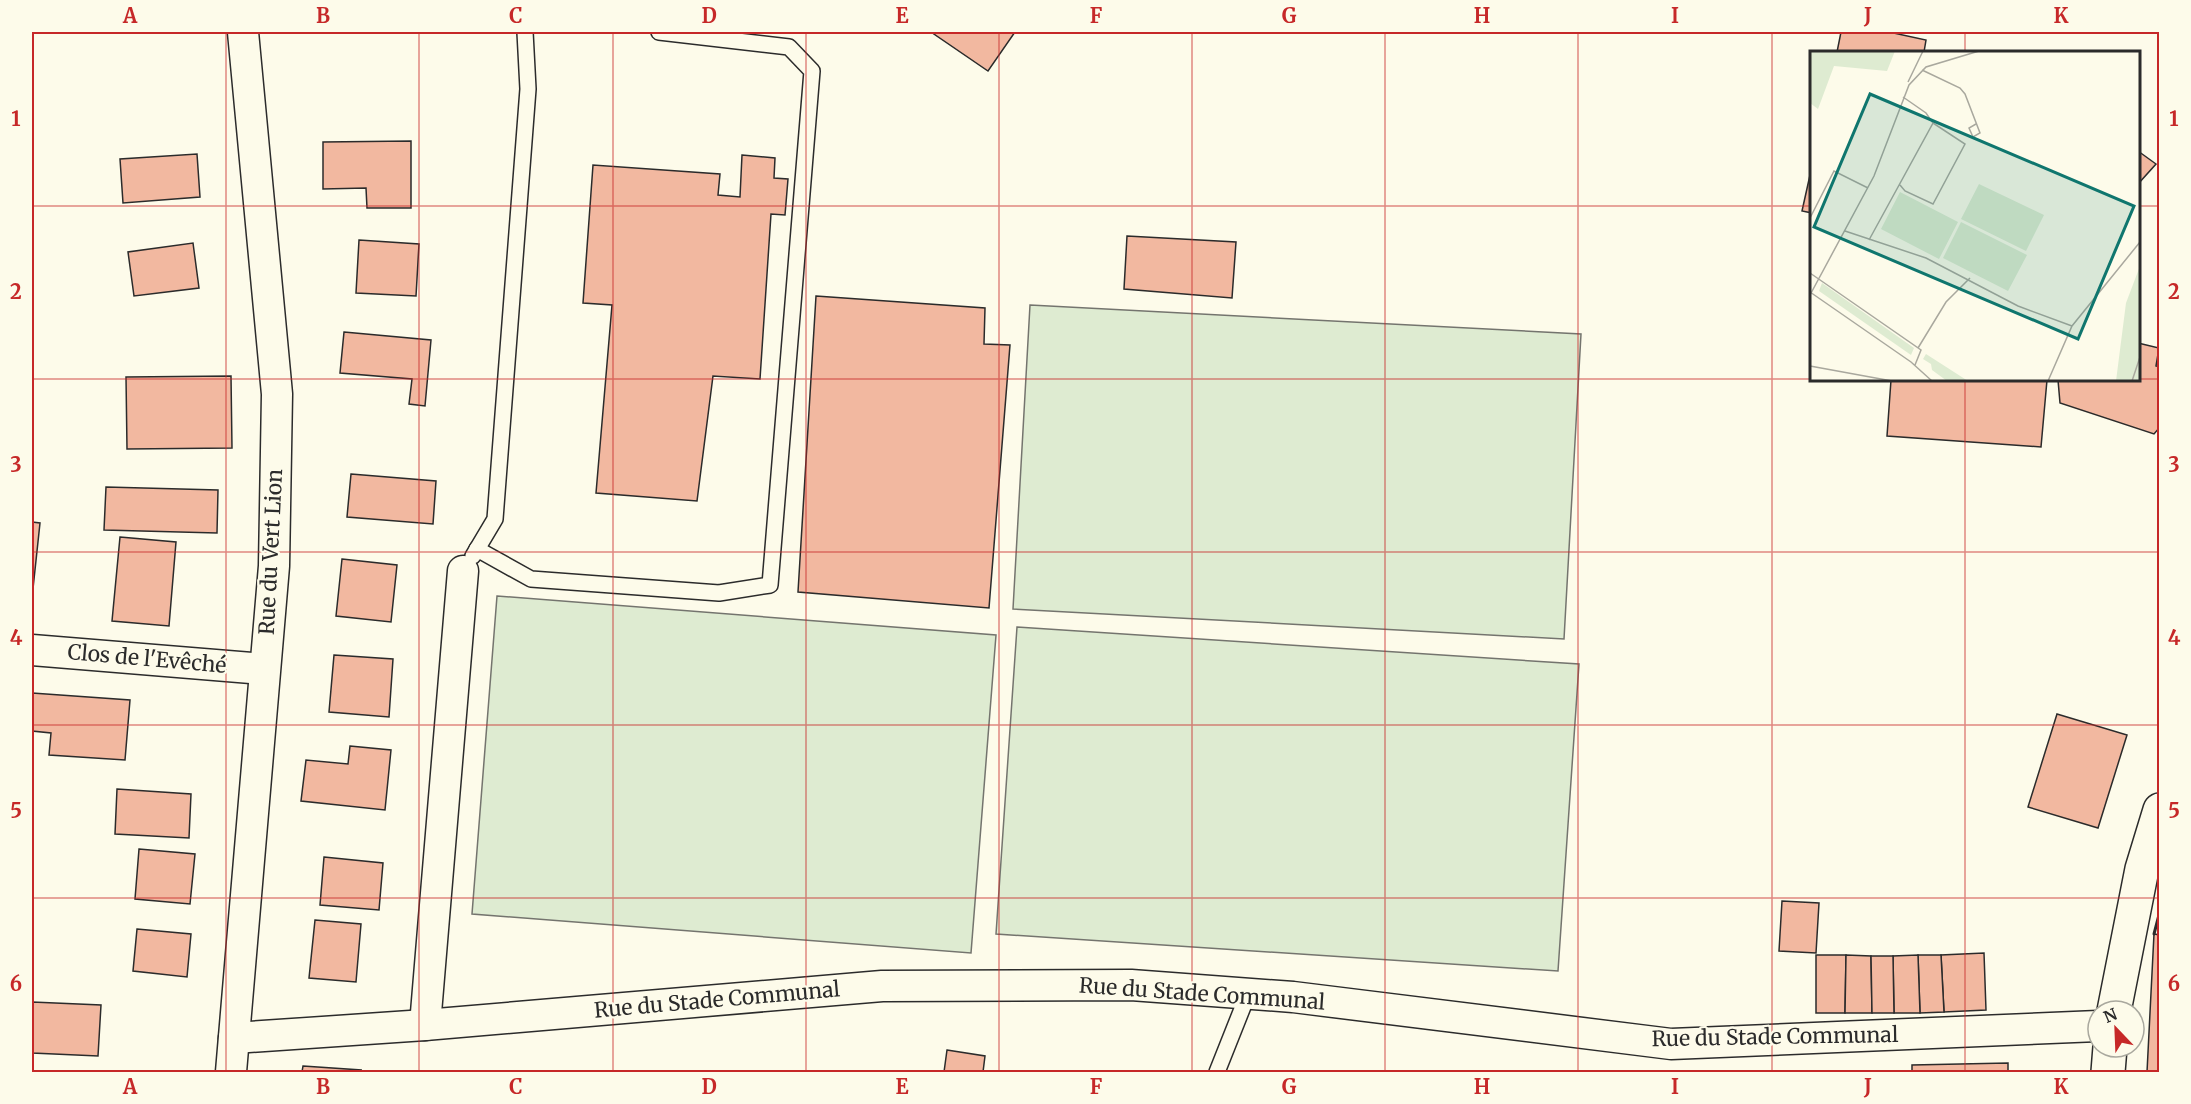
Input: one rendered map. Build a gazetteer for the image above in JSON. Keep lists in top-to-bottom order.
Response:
{
  "streets": {
    "street": ["Rue du Vert Lion", "Clos de l'Evêché", "Rue du Stade Communal"]
  },
  "crossings": [
    ["Rue du Vert Lion", "Clos de l'Evêché"],
    ["Rue du Vert Lion", "Rue du Stade Communal"]
  ],
  "north": "top left",
  "grid": {
    "columns": [
      "A",
      "B",
      "C",
      "D",
      "E",
      "F",
      "G",
      "H",
      "I",
      "J",
      "K"
    ],
    "rows": [
      "1",
      "2",
      "3",
      "4",
      "5",
      "6"
    ]
  }
}
